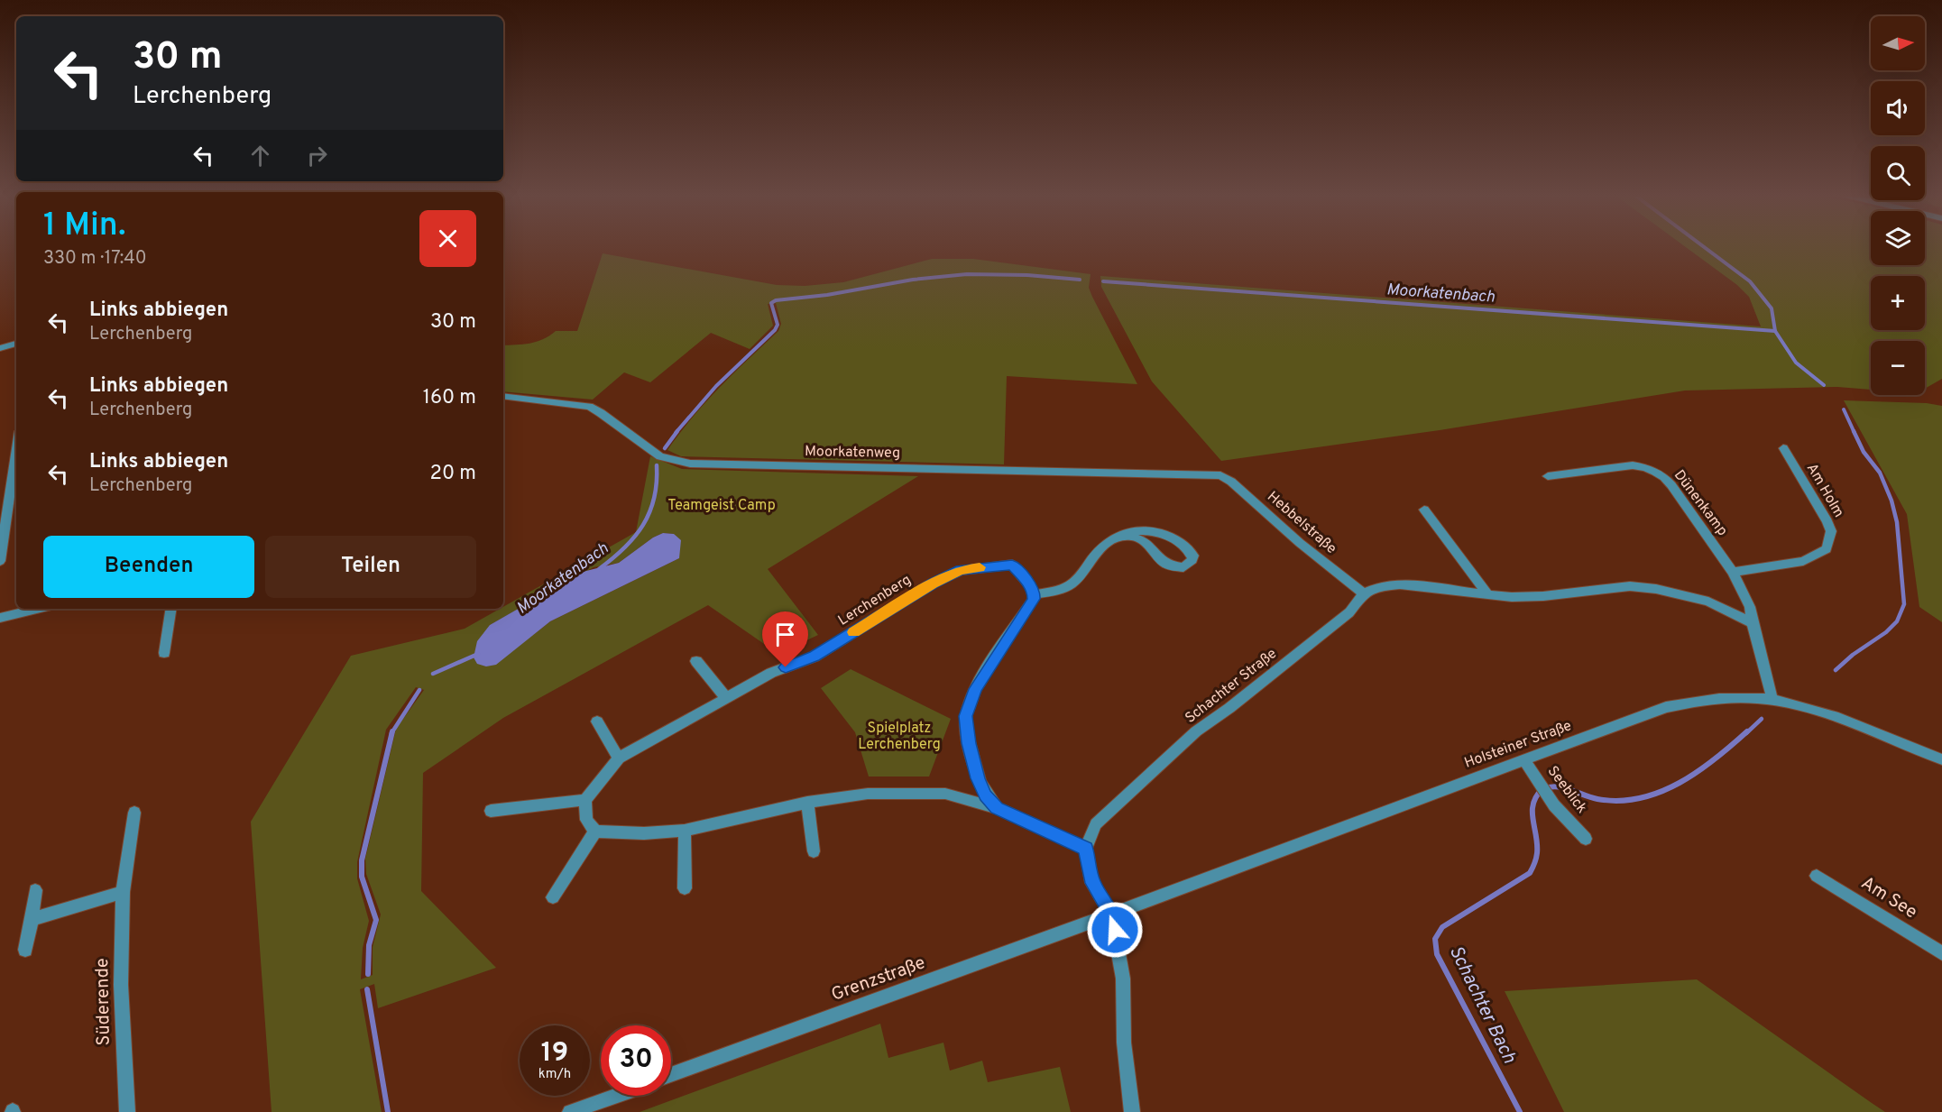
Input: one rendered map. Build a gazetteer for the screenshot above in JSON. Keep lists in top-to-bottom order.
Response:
{
  "streets": {
    "street": [
      "Moorkatenweg",
      "Am Holm",
      "Dünenkamp",
      "Hebbelstraße",
      "Lerchenberg",
      "Schachter Straße",
      "Holsteiner Straße",
      "Seeblick",
      "Am See",
      "Grenzstraße",
      "Süderende"
    ]
  },
  "crossings": [
    ["Moorkatenweg", "Hebbelstraße"],
    ["Am Holm", "Dünenkamp"],
    ["Hebbelstraße", "Schachter Straße"],
    ["Holsteiner Straße", "Seeblick"],
    ["Holsteiner Straße", "Grenzstraße"]
  ],
  "water": ["Moorkatenbach", "Schachter Bach"],
  "parks": ["Teamgeist Camp", "Spielplatz Lerchenberg"],
  "north": "right",
  "page": {
    "map_buttons": ["+", "−"],
    "turn": ["30 m", "Lerchenberg"],
    "heading": ["1 Min.", "330 m · 17:40"],
    "list": [
      {
        "name": "Links abbiegen",
        "note": "Lerchenberg",
        "value": "30 m"
      },
      {
        "name": "Links abbiegen",
        "note": "Lerchenberg",
        "value": "160 m"
      },
      {
        "name": "Links abbiegen",
        "note": "Lerchenberg",
        "value": "20 m"
      }
    ],
    "buttons": ["Beenden", "Teilen"],
    "speed": "19 km/h",
    "limit": "30"
  }
}
